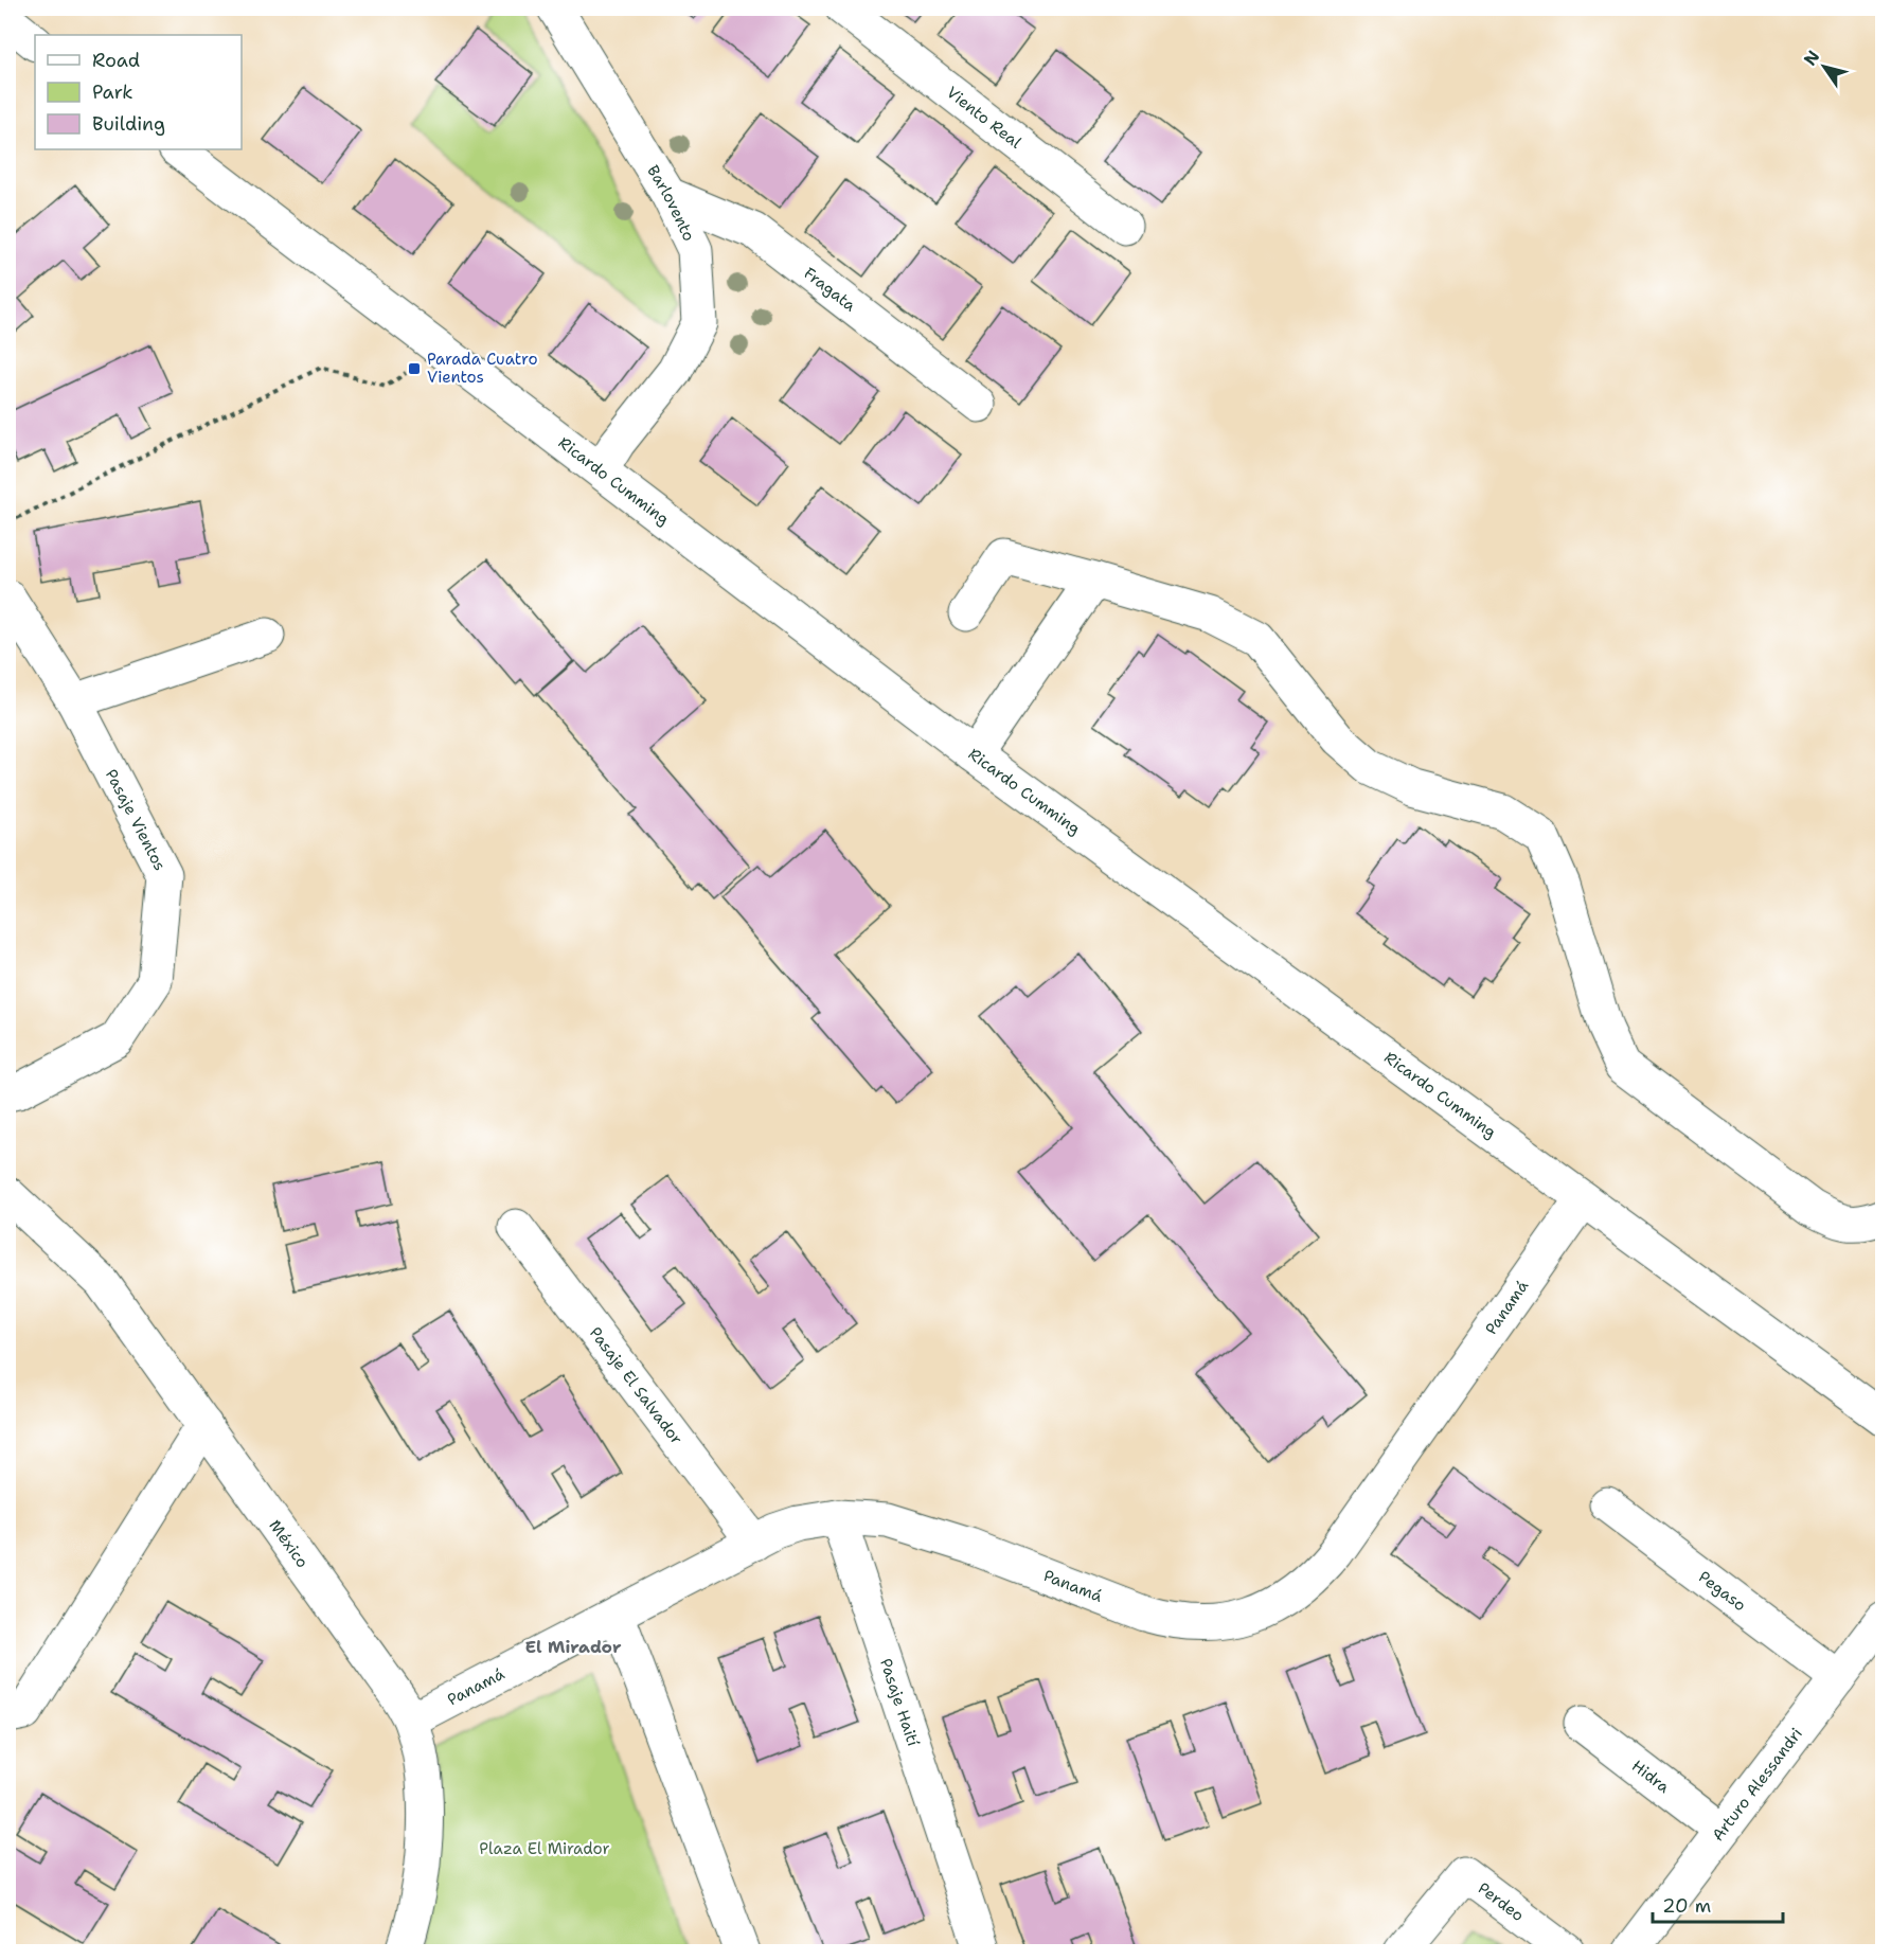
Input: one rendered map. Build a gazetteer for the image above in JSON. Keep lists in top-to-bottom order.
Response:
{
  "streets": {
    "street": [
      "Viento Real",
      "Barlovento",
      "Fragata",
      "Ricardo Cumming",
      "Pasaje Vientos",
      "Panamá",
      "Pasaje El Salvador",
      "México",
      "Pegaso",
      "Pasaje Haití",
      "Hidra",
      "Arturo Alessandri",
      "Perdeo"
    ]
  },
  "crossings": [
    ["Barlovento", "Fragata"],
    ["Barlovento", "Ricardo Cumming"],
    ["Ricardo Cumming", "Panamá"],
    ["Panamá", "Pasaje El Salvador"],
    ["Panamá", "México"],
    ["Panamá", "Pasaje Haití"],
    ["Pegaso", "Arturo Alessandri"],
    ["Hidra", "Arturo Alessandri"]
  ],
  "districts": ["El Mirador"],
  "parks": ["Plaza El Mirador"],
  "places": {
    "transit": ["Parada Cuatro Vientos"]
  },
  "legend": ["Road", "Park", "Building"],
  "scale_bar": "20 m",
  "north": "top left"
}
